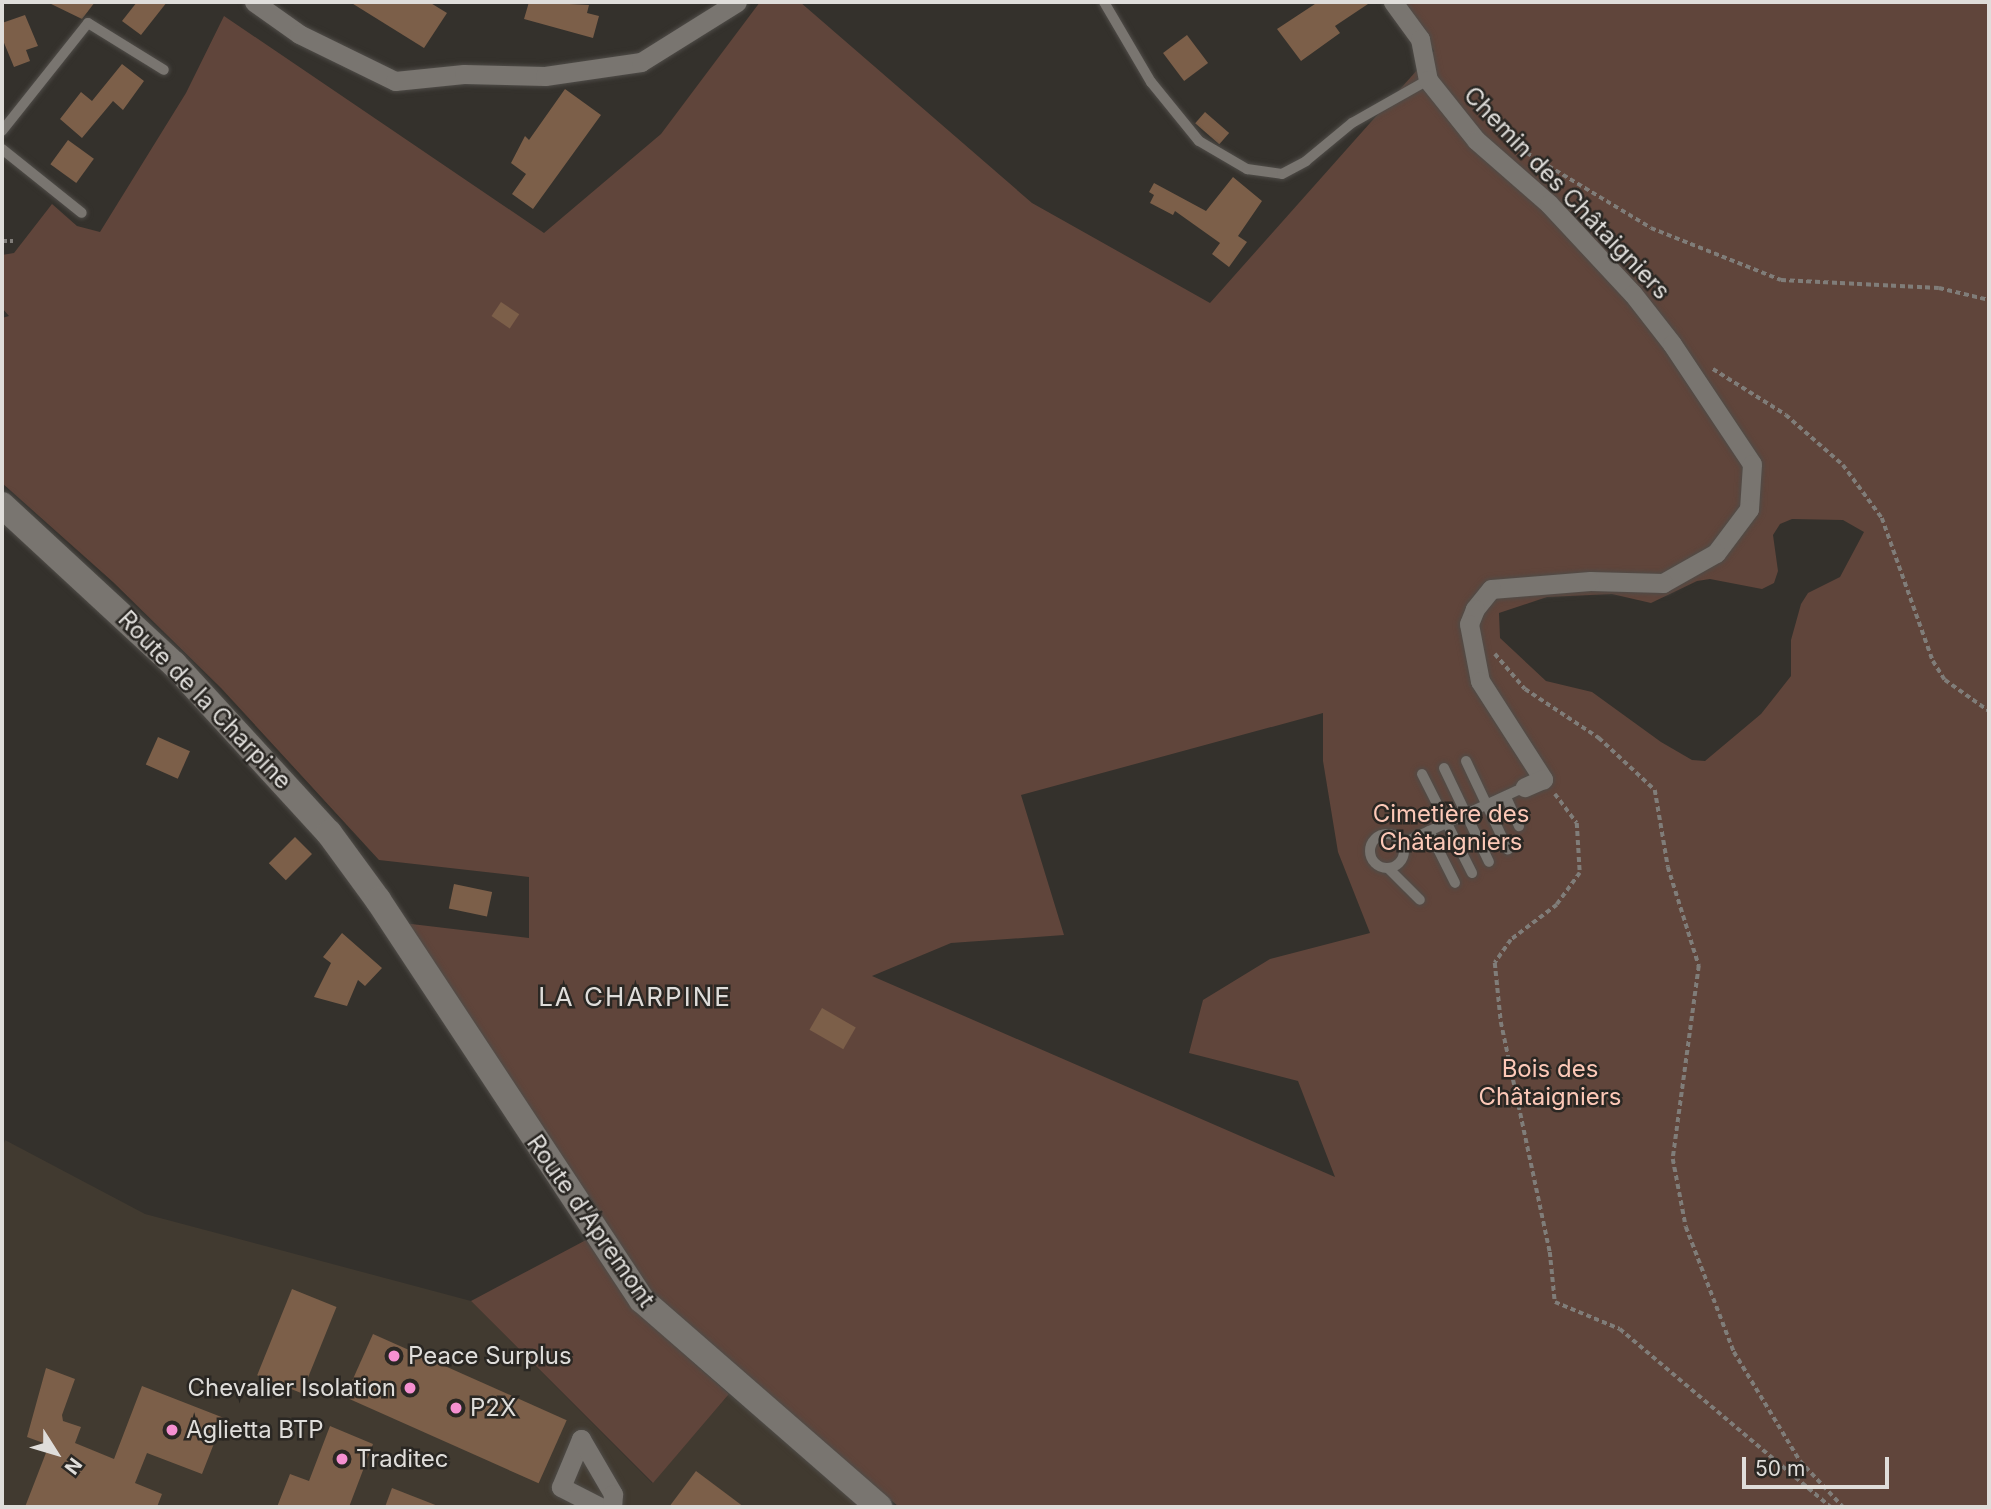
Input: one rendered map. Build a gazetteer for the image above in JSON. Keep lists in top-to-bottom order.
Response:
{
  "streets": {
    "main road": ["Route de la Charpine", "Route d'Apremont"],
    "street": ["Chemin des Châtaigniers"]
  },
  "crossings": [
    ["Route de la Charpine", "Route d'Apremont"]
  ],
  "districts": ["LA CHARPINE"],
  "parks": ["Cimetière des Châtaigniers", "Bois des Châtaigniers"],
  "places": [
    "Peace Surplus",
    "Chevalier Isolation",
    "P2X",
    "Aglietta BTP",
    "Traditec"
  ],
  "scale_bar": "50 m",
  "north": "bottom right"
}
